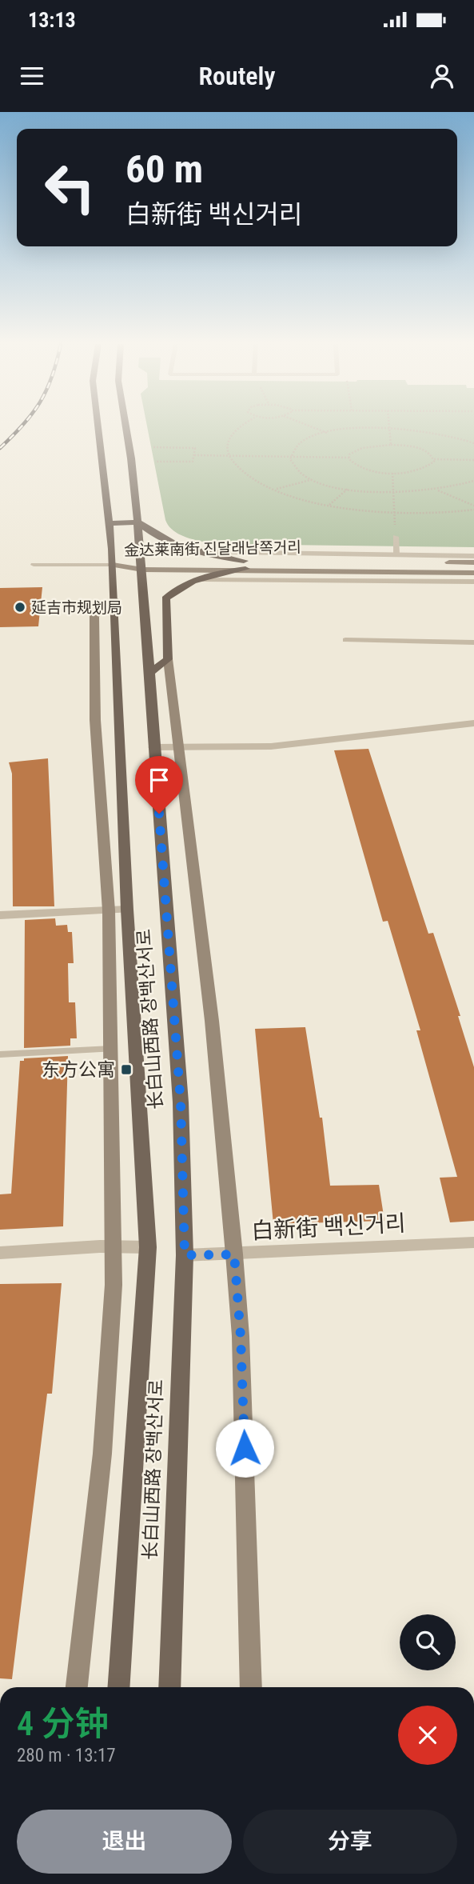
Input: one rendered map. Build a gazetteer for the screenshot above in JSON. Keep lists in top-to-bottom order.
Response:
{
  "streets": {
    "main road": ["长白山西路 장백산서로"],
    "street": ["金达莱南街 진달래남쪽거리", "白新街 백신거리"]
  },
  "crossings": [
    ["金达莱南街 진달래남쪽거리", "长白山西路 장백산서로"],
    ["长白山西路 장백산서로", "白新街 백신거리"]
  ],
  "places": {
    "other": ["延吉市规划局"],
    "transit": ["东方公寓"]
  },
  "page": {
    "status": "13:13",
    "header": "Routely",
    "turn": ["60 m", "白新街 백신거리"],
    "heading": ["4 分钟", "280 m · 13:17"],
    "buttons": ["退出", "分享"]
  }
}
